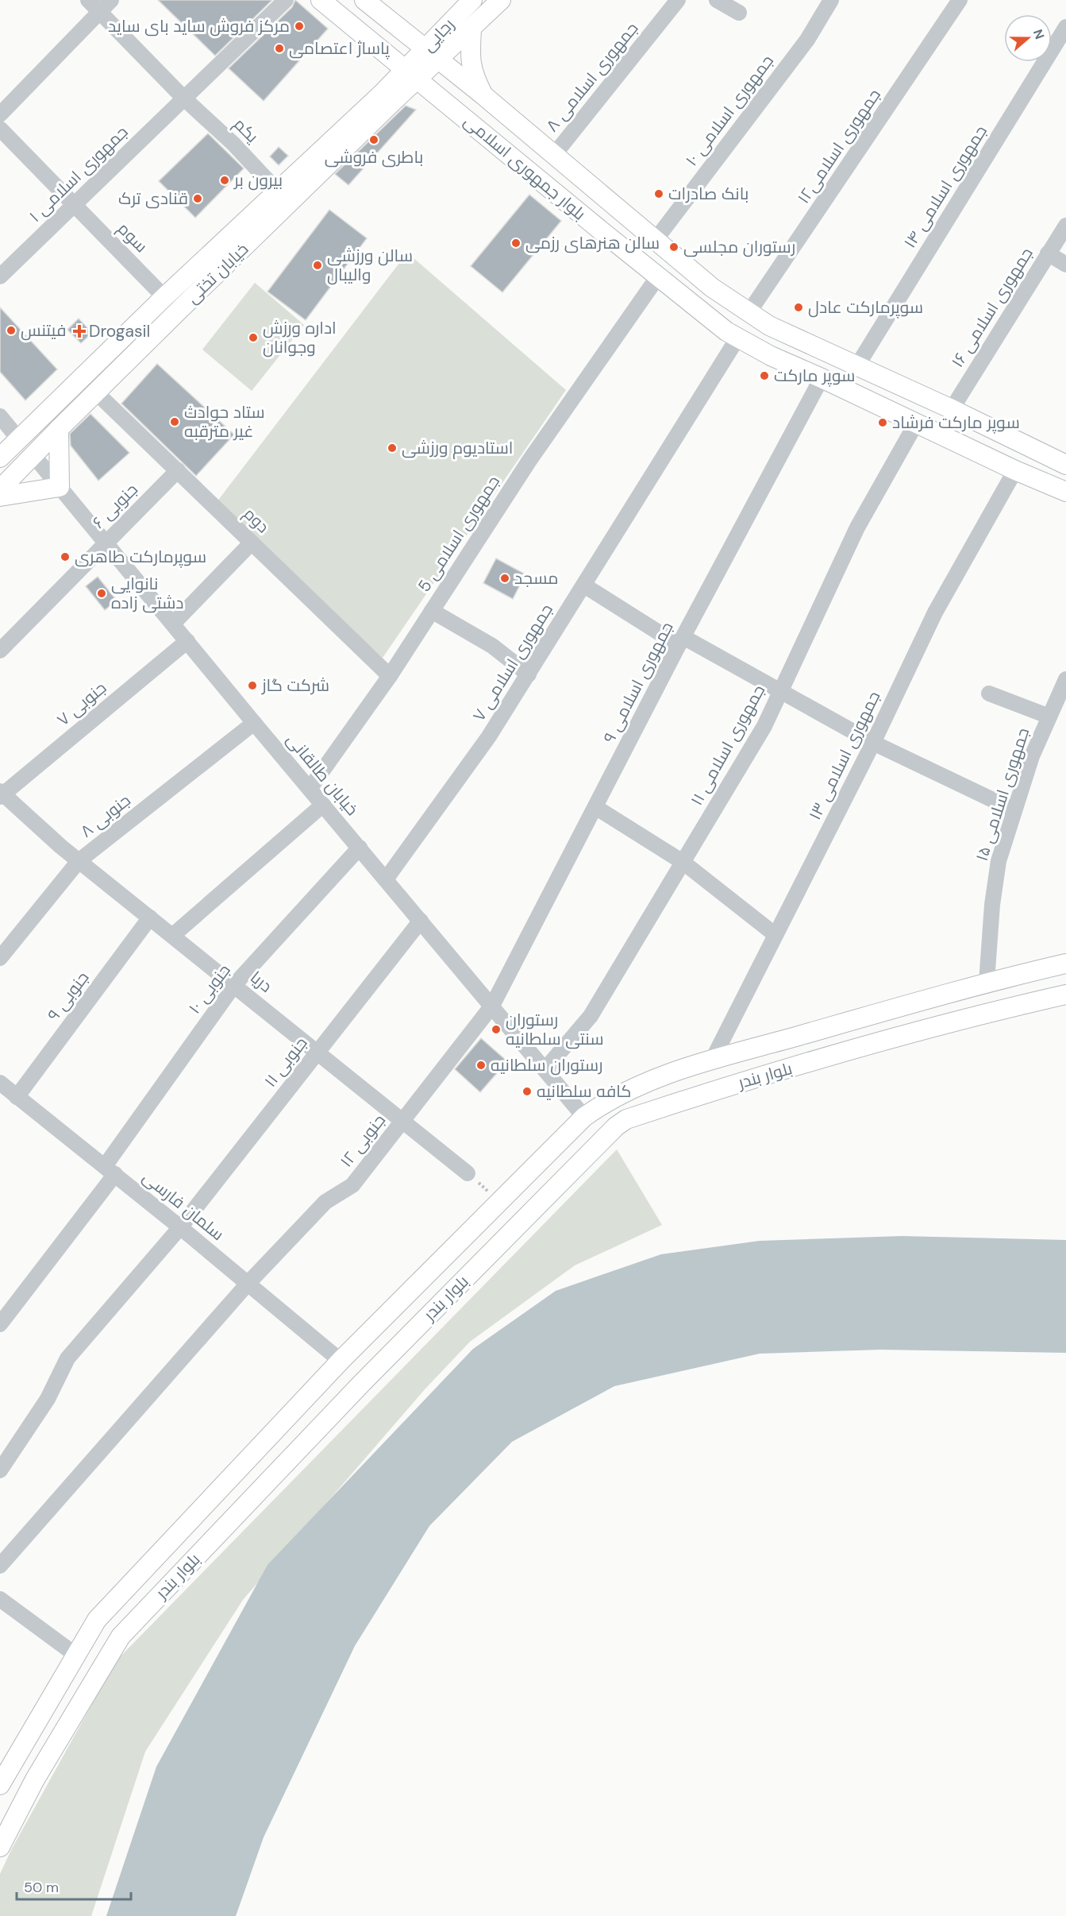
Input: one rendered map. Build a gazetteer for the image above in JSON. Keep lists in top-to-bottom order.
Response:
{
  "streets": {
    "main road": [
      "رجایی",
      "بلوار جمهوری اسلامی",
      "خیابان تختی",
      "بلوار بندر"
    ],
    "street": [
      "جمهوری اسلامی ۸",
      "جمهوری اسلامی ۱۰",
      "یکم",
      "جمهوری اسلامی۱۲",
      "جمهوری اسلامی ۱",
      "جمهوری اسلامی ۱۴",
      "سوم",
      "جمهوری اسلامی ۱۶",
      "۶ جنوبی",
      "دوم",
      "جمهوری اسلامی 5",
      "جمهوری اسلامی ۷",
      "جمهوری اسلامی ۹",
      "۷ جنوبی",
      "جمهوری اسلامی ۱۱",
      "جمهوری اسلامی ۱۳",
      "خیابان طالقانی",
      "جمهوری اسلامی ۱۵",
      "۸ جنوبی",
      "دریا",
      "۱۰ جنوبی",
      "۹ جنوبی",
      "۱۱ جنوبی",
      "۱۲ جنوبی",
      "سلمان فارسی"
    ]
  },
  "crossings": [
    ["رجایی", "بلوار جمهوری اسلامی"],
    ["رجایی", "خیابان تختی"],
    ["جمهوری اسلامی ۸", "بلوار جمهوری اسلامی"],
    ["جمهوری اسلامی ۱۰", "بلوار جمهوری اسلامی"],
    ["یکم", "جمهوری اسلامی ۱"],
    ["یکم", "خیابان تختی"],
    ["جمهوری اسلامی۱۲", "بلوار جمهوری اسلامی"],
    ["بلوار جمهوری اسلامی", "جمهوری اسلامی ۱۴"],
    ["بلوار جمهوری اسلامی", "خیابان تختی"],
    ["بلوار جمهوری اسلامی", "جمهوری اسلامی ۱۶"],
    ["بلوار جمهوری اسلامی", "جمهوری اسلامی 5"],
    ["بلوار جمهوری اسلامی", "جمهوری اسلامی ۷"],
    ["بلوار جمهوری اسلامی", "جمهوری اسلامی ۹"],
    ["بلوار جمهوری اسلامی", "جمهوری اسلامی ۱۱"],
    ["بلوار جمهوری اسلامی", "جمهوری اسلامی ۱۳"],
    ["جمهوری اسلامی ۱", "سوم"],
    ["سوم", "خیابان تختی"],
    ["خیابان تختی", "دوم"],
    ["خیابان تختی", "خیابان طالقانی"],
    ["۶ جنوبی", "دوم"],
    ["۶ جنوبی", "خیابان طالقانی"],
    ["دوم", "جمهوری اسلامی 5"],
    ["جمهوری اسلامی 5", "خیابان طالقانی"],
    ["جمهوری اسلامی ۷", "خیابان طالقانی"],
    ["جمهوری اسلامی ۹", "خیابان طالقانی"],
    ["جمهوری اسلامی ۹", "۱۲ جنوبی"],
    ["۷ جنوبی", "خیابان طالقانی"],
    ["۷ جنوبی", "دریا"],
    ["جمهوری اسلامی ۱۱", "خیابان طالقانی"],
    ["جمهوری اسلامی ۱۳", "بلوار بندر"],
    ["خیابان طالقانی", "۸ جنوبی"],
    ["خیابان طالقانی", "۱۰ جنوبی"],
    ["خیابان طالقانی", "۱۱ جنوبی"],
    ["خیابان طالقانی", "بلوار بندر"],
    ["خیابان طالقانی", "۱۲ جنوبی"],
    ["جمهوری اسلامی ۱۵", "بلوار بندر"],
    ["۸ جنوبی", "دریا"],
    ["دریا", "۱۰ جنوبی"],
    ["دریا", "۹ جنوبی"],
    ["دریا", "۱۱ جنوبی"],
    ["دریا", "۱۲ جنوبی"],
    ["۱۰ جنوبی", "سلمان فارسی"],
    ["۹ جنوبی", "سلمان فارسی"],
    ["۱۱ جنوبی", "سلمان فارسی"],
    ["بلوار بندر", "سلمان فارسی"],
    ["۱۲ جنوبی", "سلمان فارسی"]
  ],
  "places": {
    "other": [
      "مرکز فروش ساید بای ساید",
      "پاساژ اعتصامی",
      "باطری فروشی",
      "بیرون بر",
      "بانک صادرات",
      "قنادی ترک",
      "سالن هنرهای رزمی",
      "رستوران مجلسی",
      "سالن ورزشی والیبال",
      "سوپرمارکت عادل",
      "فیتنس",
      "اداره ورزش وجوانان",
      "سوپر مارکت",
      "ستاد حوادث غیر مترقبه",
      "سوپر مارکت فرشاد",
      "استادیوم ورزشی",
      "سوپرمارکت طاهری",
      "مسجد",
      "نانوایی دشتی زاده",
      "شرکت گاز",
      "رستوران سنتی سلطانیه",
      "رستوران سلطانیه",
      "کافه سلطانیه"
    ],
    "health": ["Drogasil"]
  },
  "scale_bar": "50 m",
  "north": "right"
}
